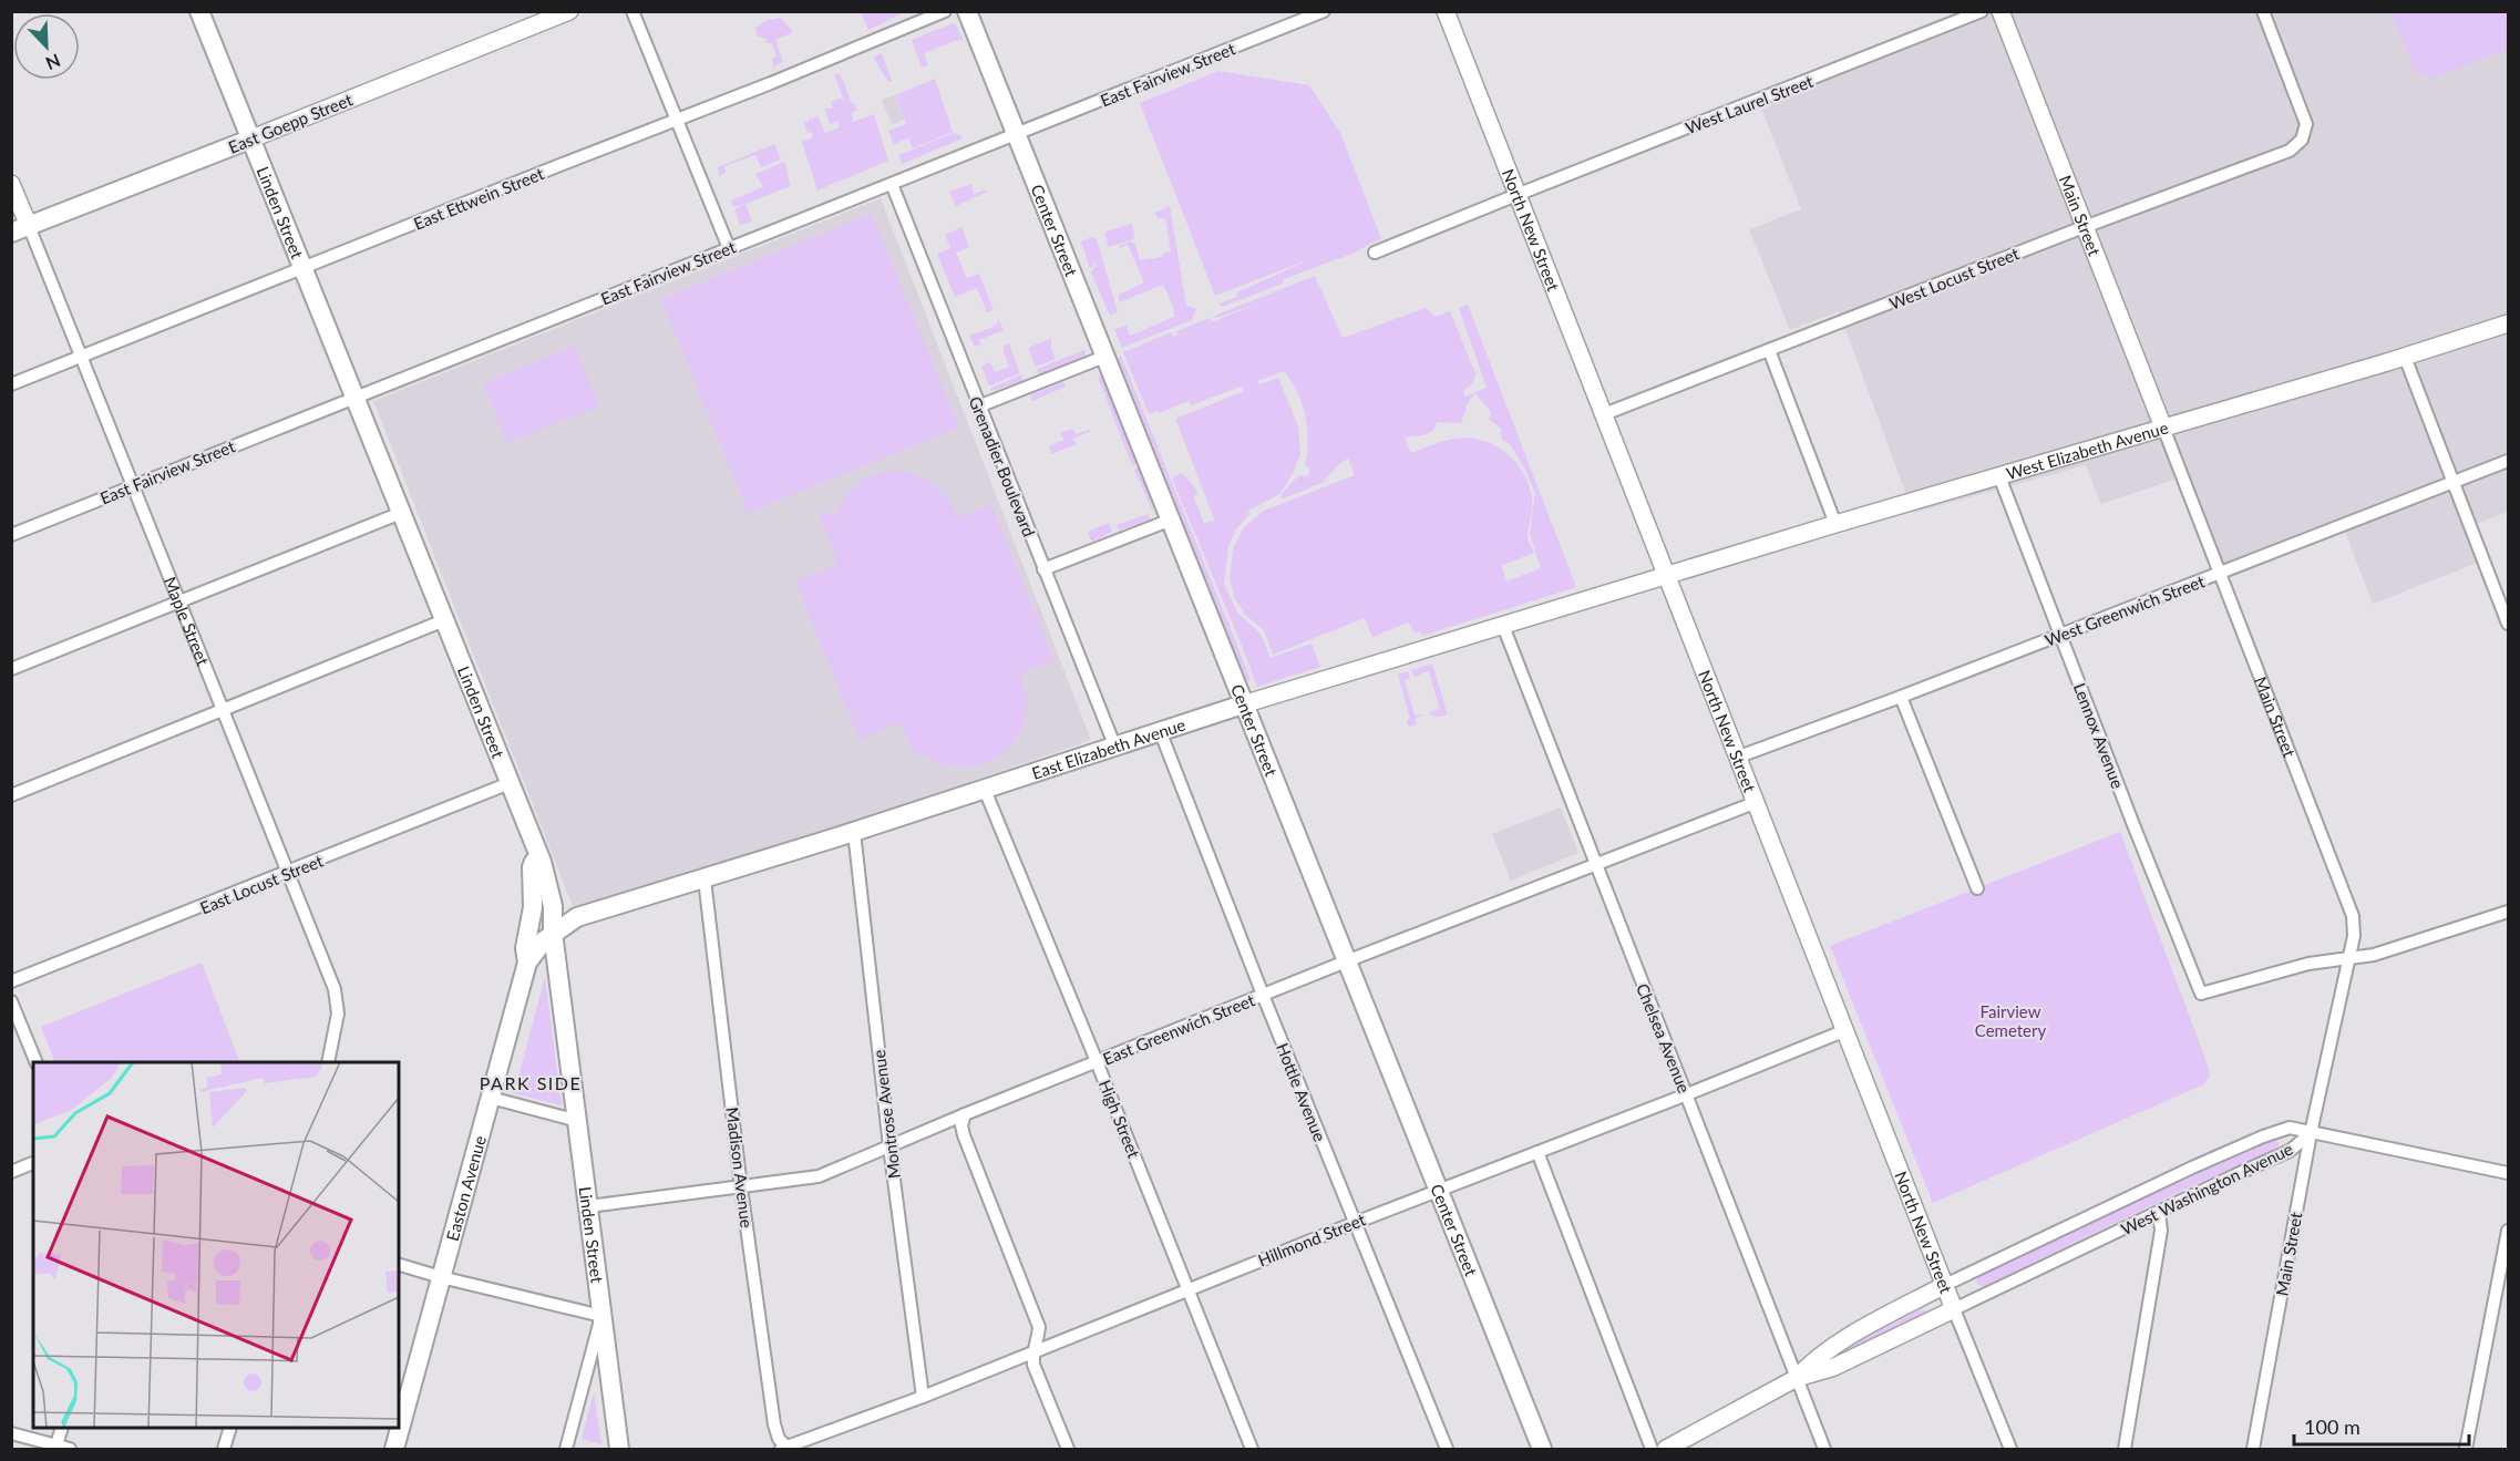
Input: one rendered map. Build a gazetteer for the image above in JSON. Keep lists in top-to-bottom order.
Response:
{
  "streets": {
    "main road": [
      "East Goepp Street",
      "Linden Street",
      "Center Street",
      "East Elizabeth Avenue",
      "Easton Avenue"
    ],
    "street": [
      "East Fairview Street",
      "West Laurel Street",
      "East Ettwein Street",
      "Main Street",
      "North New Street",
      "West Locust Street",
      "West Elizabeth Avenue",
      "Grenadier Boulevard",
      "West Greenwich Street",
      "Maple Street",
      "Lennox Avenue",
      "East Locust Street",
      "East Greenwich Street",
      "Chelsea Avenue",
      "Hottle Avenue",
      "Montrose Avenue",
      "High Street",
      "Madison Avenue",
      "West Washington Avenue",
      "Hillmond Street"
    ]
  },
  "crossings": [
    ["East Fairview Street", "Linden Street"],
    ["East Fairview Street", "Center Street"],
    ["East Fairview Street", "Grenadier Boulevard"],
    ["East Fairview Street", "Maple Street"],
    ["West Laurel Street", "North New Street"],
    ["East Goepp Street", "Linden Street"],
    ["East Goepp Street", "Maple Street"],
    ["East Ettwein Street", "Linden Street"],
    ["East Ettwein Street", "Maple Street"],
    ["Linden Street", "East Elizabeth Avenue"],
    ["Linden Street", "East Locust Street"],
    ["Linden Street", "East Greenwich Street"],
    ["Linden Street", "Easton Avenue"],
    ["Main Street", "West Locust Street"],
    ["Main Street", "West Elizabeth Avenue"],
    ["Main Street", "West Greenwich Street"],
    ["Main Street", "Lennox Avenue"],
    ["Main Street", "West Washington Avenue"],
    ["Center Street", "East Elizabeth Avenue"],
    ["Center Street", "East Greenwich Street"],
    ["Center Street", "Hillmond Street"],
    ["North New Street", "West Locust Street"],
    ["North New Street", "West Elizabeth Avenue"],
    ["North New Street", "West Greenwich Street"],
    ["North New Street", "East Elizabeth Avenue"],
    ["North New Street", "East Greenwich Street"],
    ["North New Street", "West Washington Avenue"],
    ["North New Street", "Hillmond Street"],
    ["West Elizabeth Avenue", "Lennox Avenue"],
    ["West Elizabeth Avenue", "East Elizabeth Avenue"],
    ["Grenadier Boulevard", "East Elizabeth Avenue"],
    ["West Greenwich Street", "Lennox Avenue"],
    ["Maple Street", "East Locust Street"],
    ["East Elizabeth Avenue", "Chelsea Avenue"],
    ["East Elizabeth Avenue", "Hottle Avenue"],
    ["East Elizabeth Avenue", "Montrose Avenue"],
    ["East Elizabeth Avenue", "High Street"],
    ["East Elizabeth Avenue", "Madison Avenue"],
    ["East Elizabeth Avenue", "Easton Avenue"],
    ["East Greenwich Street", "Chelsea Avenue"],
    ["East Greenwich Street", "Hottle Avenue"],
    ["East Greenwich Street", "Montrose Avenue"],
    ["East Greenwich Street", "High Street"],
    ["East Greenwich Street", "Madison Avenue"],
    ["Chelsea Avenue", "Hillmond Street"],
    ["Hottle Avenue", "Hillmond Street"],
    ["Montrose Avenue", "Hillmond Street"],
    ["High Street", "Hillmond Street"],
    ["Madison Avenue", "Hillmond Street"]
  ],
  "districts": ["PARK SIDE"],
  "parks": ["Fairview Cemetery"],
  "scale_bar": "100 m",
  "north": "bottom right"
}
